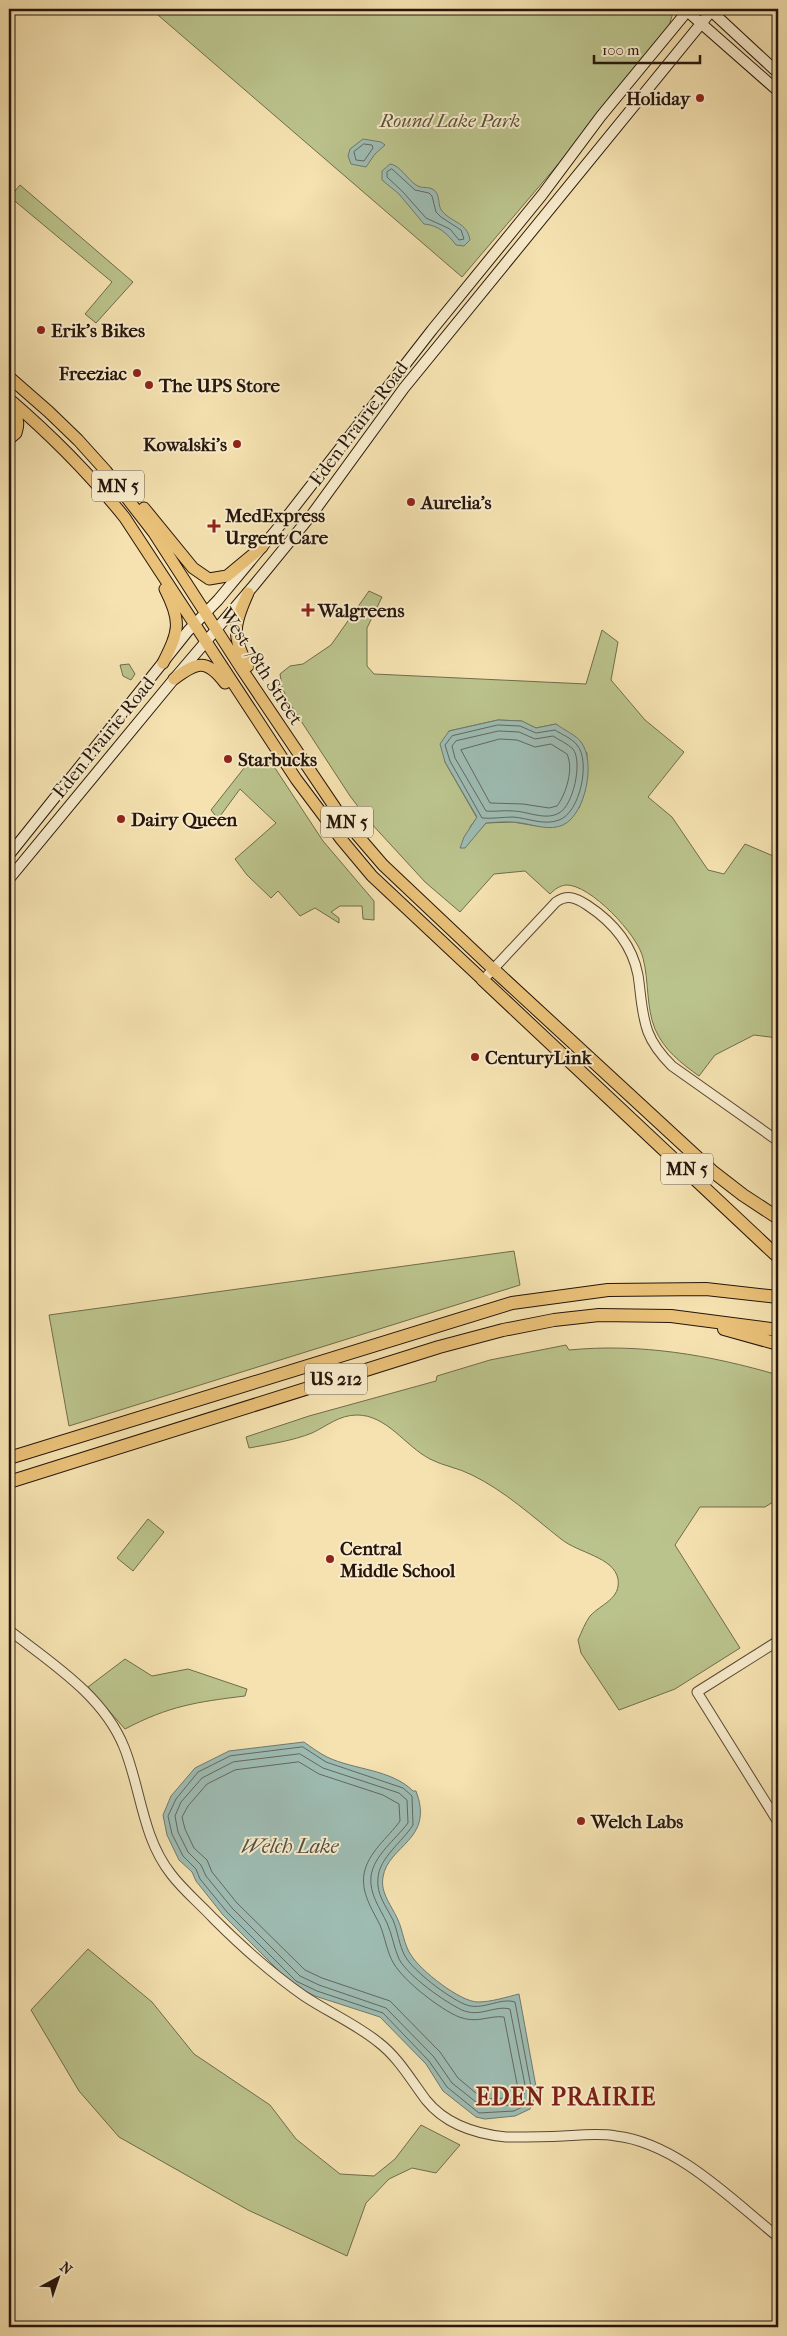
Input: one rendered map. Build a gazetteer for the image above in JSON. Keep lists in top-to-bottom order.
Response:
{
  "streets": {
    "highway": ["MN 5", "US 212"],
    "main road": ["Eden Prairie Road", "West 78th Street"]
  },
  "crossings": [
    ["Eden Prairie Road", "West 78th Street"],
    ["MN 5", "West 78th Street"]
  ],
  "districts": ["EDEN PRAIRIE"],
  "water": ["Welch Lake"],
  "parks": ["Round Lake Park"],
  "places": {
    "other": [
      "Holiday",
      "Erik's Bikes",
      "Freeziac",
      "The UPS Store",
      "Kowalski's",
      "Aurelia's",
      "Starbucks",
      "Dairy Queen",
      "CenturyLink",
      "Central Middle School",
      "Welch Labs"
    ],
    "health": ["MedExpress Urgent Care", "Walgreens"]
  },
  "scale_bar": "100 m",
  "north": "top right"
}
